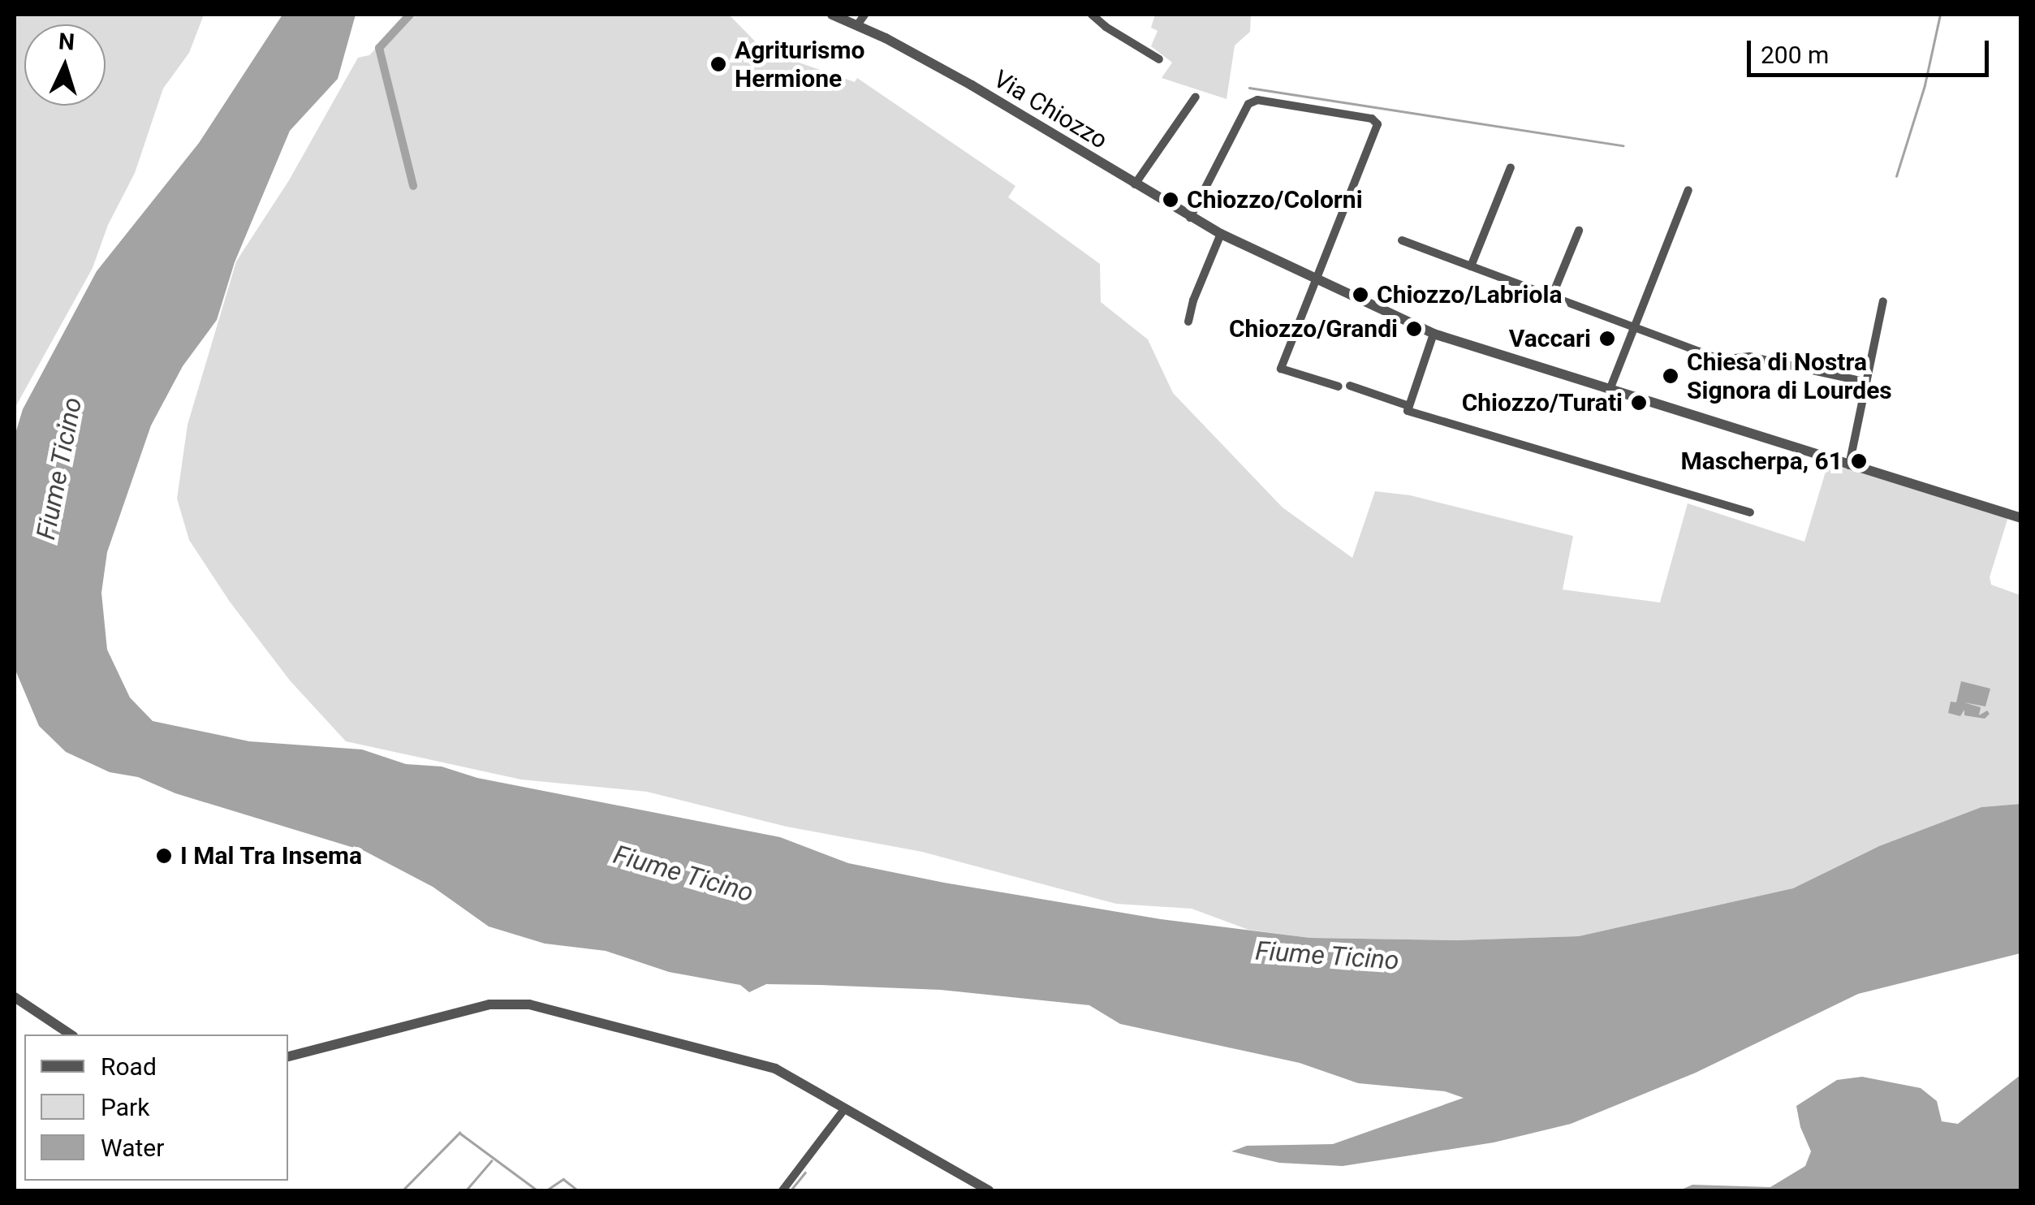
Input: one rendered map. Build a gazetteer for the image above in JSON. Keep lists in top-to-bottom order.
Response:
{
  "streets": {
    "street": ["Via Chiozzo"]
  },
  "water": ["Fiume Ticino"],
  "places": [
    "Agriturismo Hermione",
    "Chiozzo/Colorni",
    "Chiozzo/Labriola",
    "Chiozzo/Grandi",
    "Vaccari",
    "Chiesa di Nostra Signora di Lourdes",
    "Chiozzo/Turati",
    "Mascherpa, 61",
    "I Mal Tra Insema"
  ],
  "legend": ["Road", "Park", "Water"],
  "scale_bar": "200 m",
  "north": "top"
}
